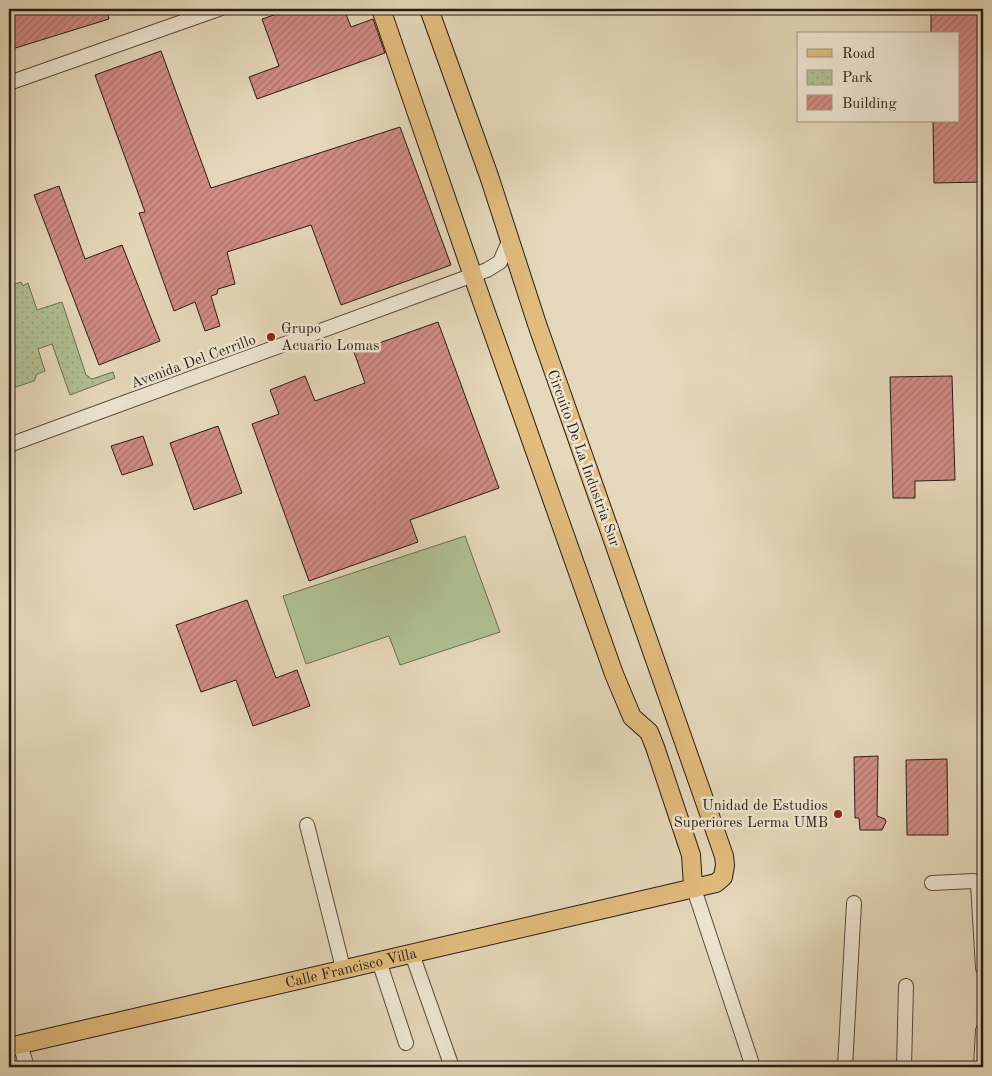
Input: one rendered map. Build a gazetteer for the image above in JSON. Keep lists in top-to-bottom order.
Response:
{
  "streets": {
    "main road": ["Circuito De La Industria Sur", "Calle Francisco Villa"],
    "street": ["Avenida Del Cerrillo"]
  },
  "crossings": [
    ["Avenida Del Cerrillo", "Circuito De La Industria Sur"],
    ["Circuito De La Industria Sur", "Calle Francisco Villa"]
  ],
  "places": ["Grupo Acuario Lomas", "Unidad de Estudios Superiores Lerma UMB"],
  "legend": ["Road", "Park", "Building"]
}
